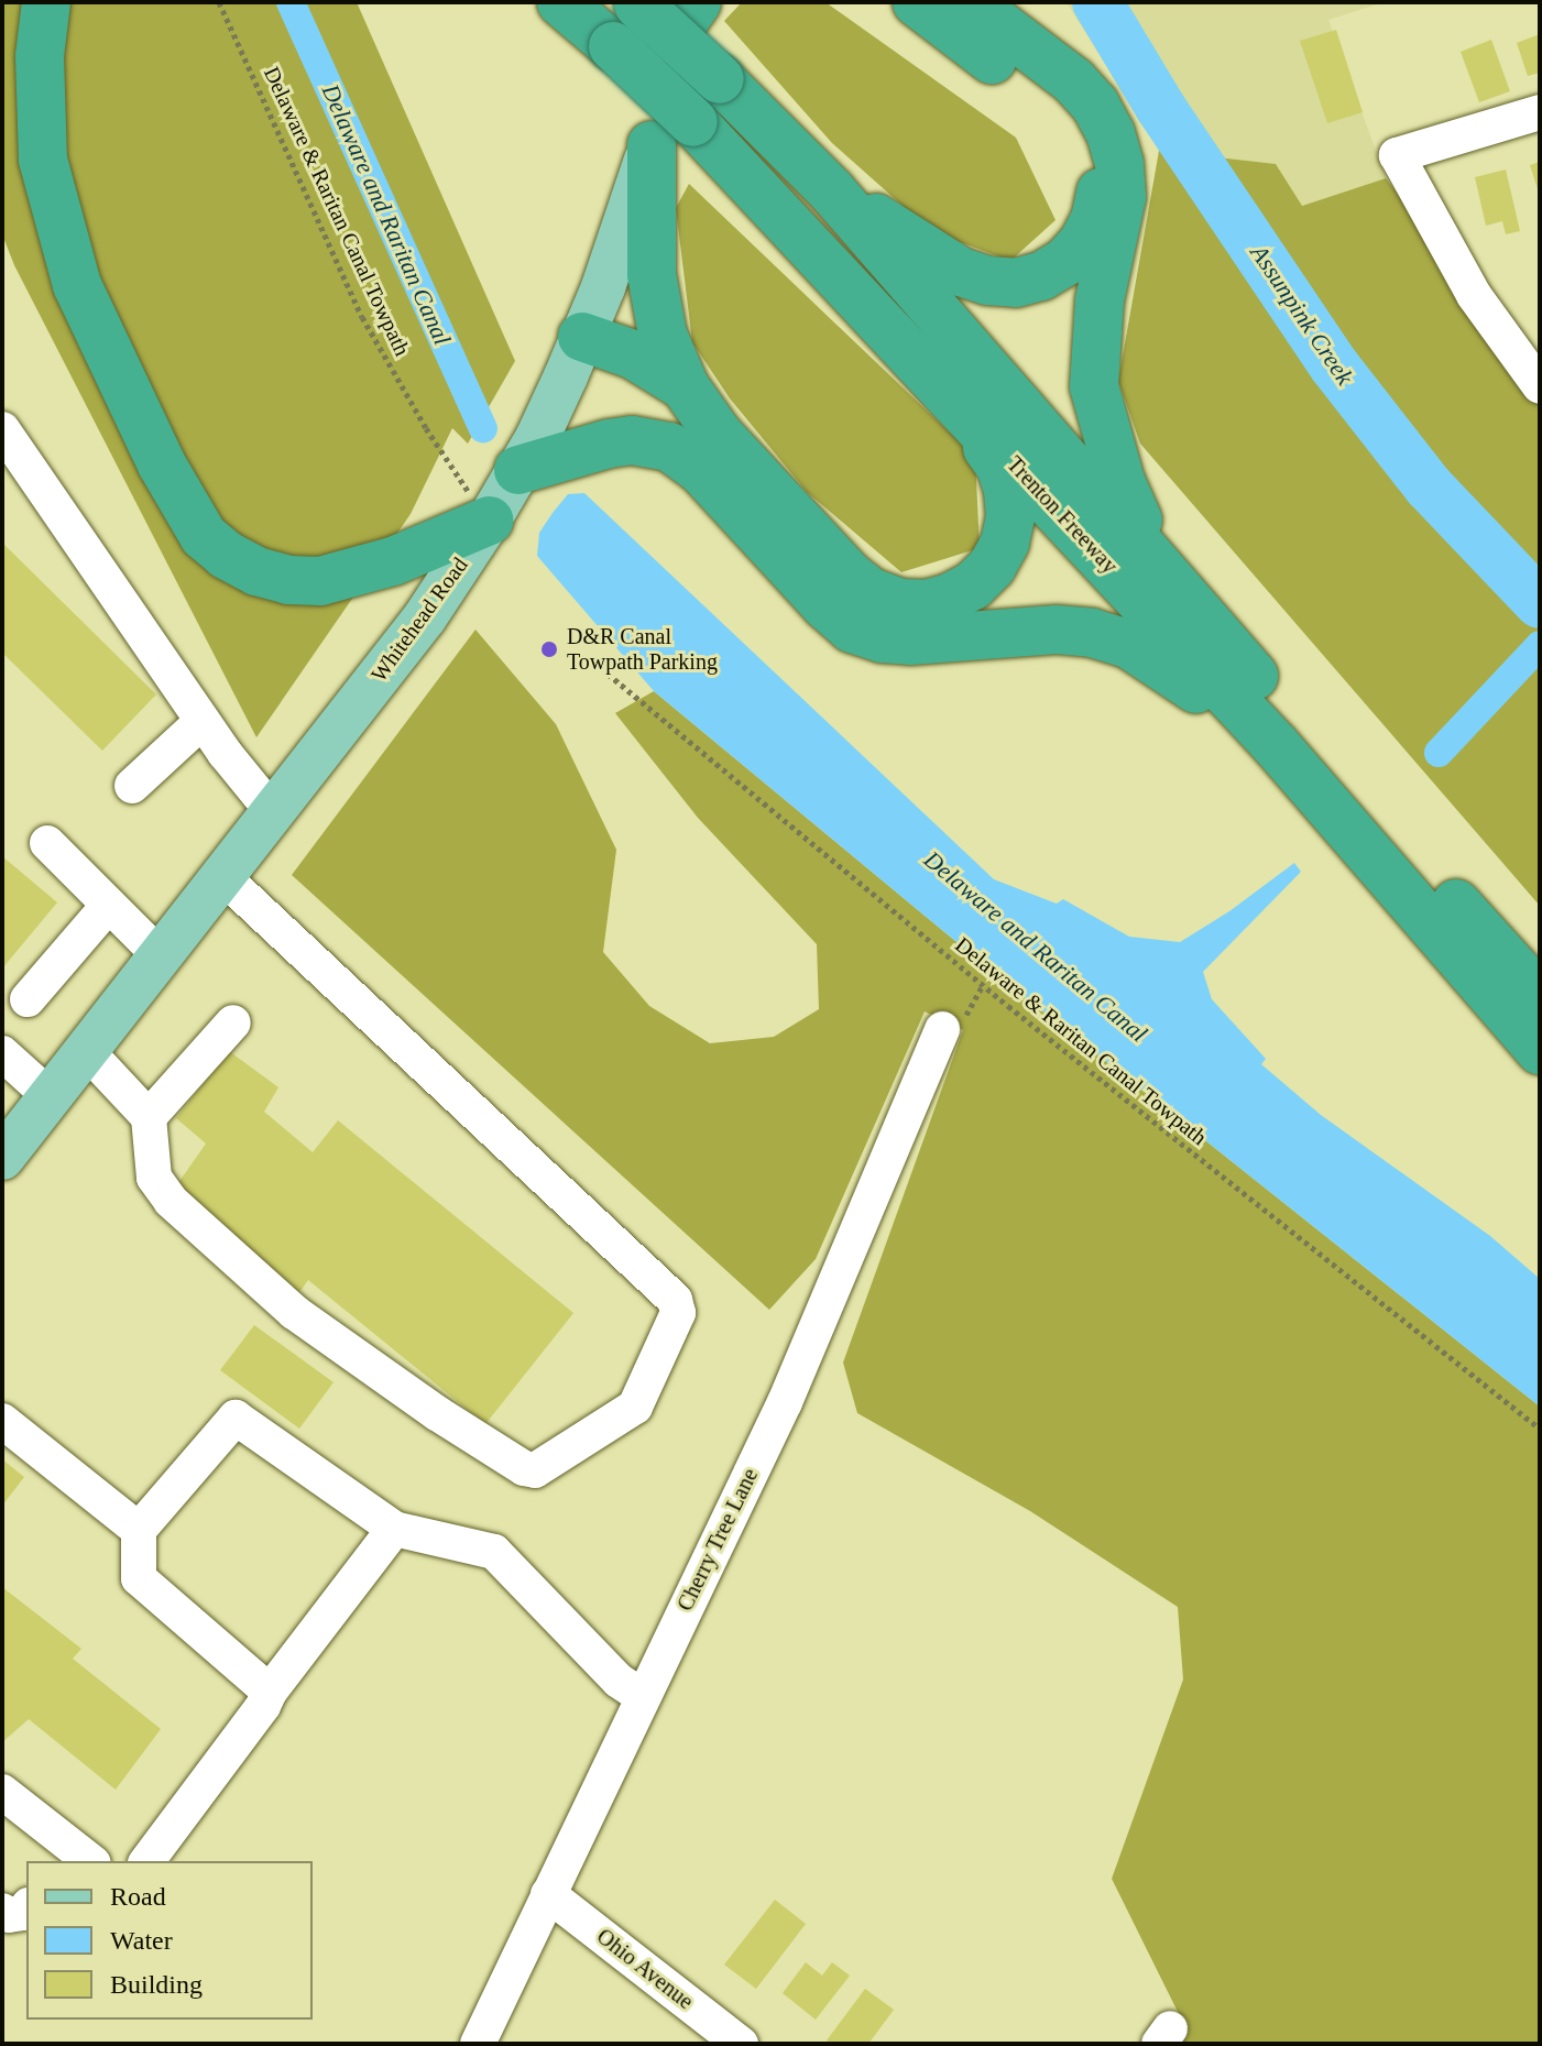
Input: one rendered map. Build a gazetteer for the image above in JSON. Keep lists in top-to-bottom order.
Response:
{
  "streets": {
    "highway": ["Trenton Freeway"],
    "main road": ["Whitehead Road"],
    "street": ["Cherry Tree Lane", "Ohio Avenue"],
    "path": ["Delaware & Raritan Canal Towpath"]
  },
  "crossings": [
    ["Delaware & Raritan Canal Towpath", "Whitehead Road"],
    ["Cherry Tree Lane", "Ohio Avenue"]
  ],
  "water": ["Delaware and Raritan Canal", "Assunpink Creek"],
  "places": ["D&R Canal Towpath Parking"],
  "legend": ["Road", "Water", "Building"]
}
